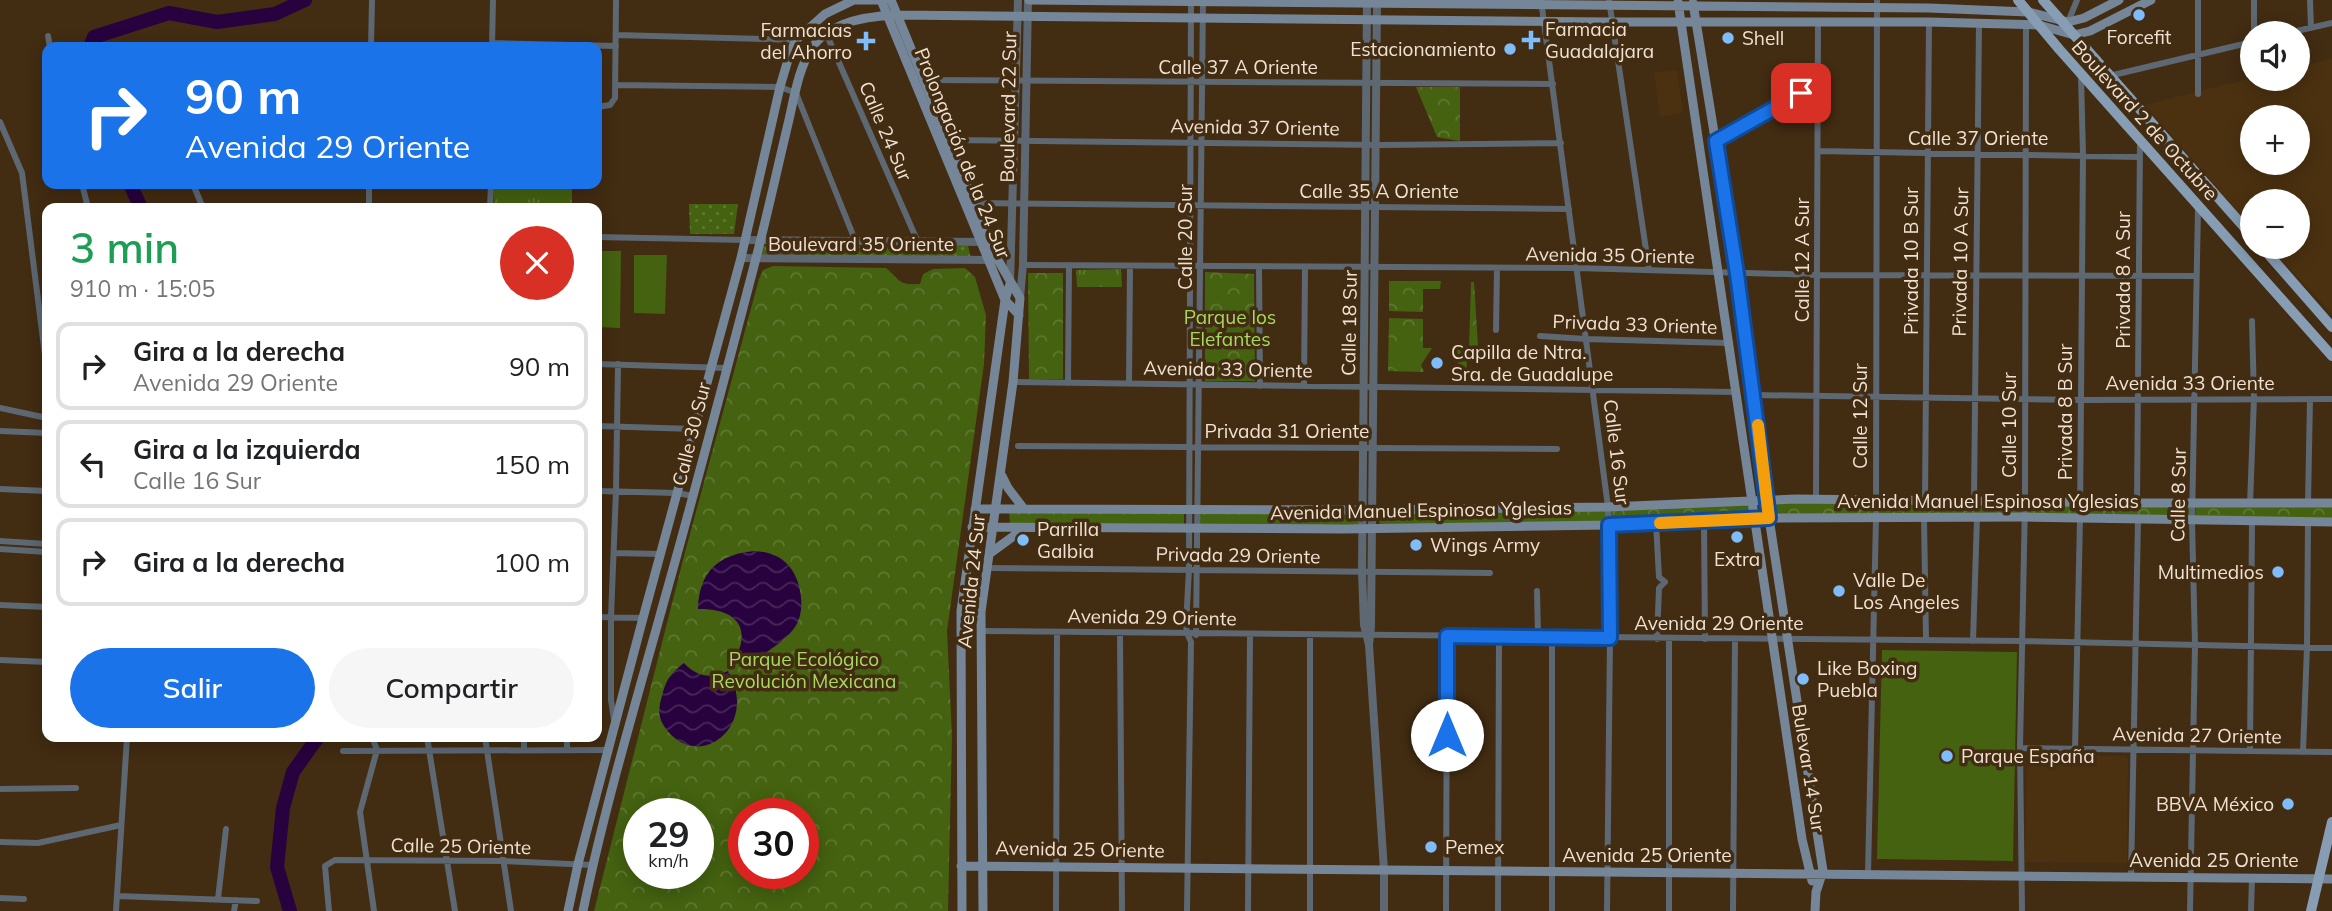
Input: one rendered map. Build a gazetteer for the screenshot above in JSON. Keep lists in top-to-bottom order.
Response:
{
  "streets": {
    "main road": [
      "Boulevard 22 Sur",
      "Boulevard 2 de Octubre",
      "Prolongación de la 24 Sur",
      "Calle 30 Sur",
      "Avenida Manuel Espinosa Yglesias",
      "Avenida 24 Sur",
      "Bulevar 14 Sur",
      "Avenida 25 Oriente"
    ],
    "street": [
      "Calle 37 A Oriente",
      "Avenida 37 Oriente",
      "Calle 24 Sur",
      "Calle 37 Oriente",
      "Calle 35 A Oriente",
      "Calle 20 Sur",
      "Boulevard 35 Oriente",
      "Avenida 35 Oriente",
      "Calle 12 A Sur",
      "Privada 10 B Sur",
      "Privada 10 A Sur",
      "Privada 8 A Sur",
      "Calle 18 Sur",
      "Privada 33 Oriente",
      "Avenida 33 Oriente",
      "Privada 8 B Sur",
      "Calle 12 Sur",
      "Calle 10 Sur",
      "Privada 31 Oriente",
      "Calle 16 Sur",
      "Calle 8 Sur",
      "Privada 29 Oriente",
      "Avenida 29 Oriente",
      "Avenida 27 Oriente",
      "Calle 25 Oriente"
    ]
  },
  "crossings": [
    ["Calle 37 A Oriente", "Boulevard 22 Sur"],
    ["Calle 37 A Oriente", "Prolongación de la 24 Sur"],
    ["Calle 37 A Oriente", "Calle 20 Sur"],
    ["Calle 37 A Oriente", "Calle 18 Sur"],
    ["Calle 37 A Oriente", "Calle 16 Sur"],
    ["Boulevard 22 Sur", "Avenida 37 Oriente"],
    ["Boulevard 22 Sur", "Prolongación de la 24 Sur"],
    ["Boulevard 22 Sur", "Calle 35 A Oriente"],
    ["Boulevard 22 Sur", "Boulevard 35 Oriente"],
    ["Boulevard 22 Sur", "Avenida 35 Oriente"],
    ["Boulevard 22 Sur", "Avenida 24 Sur"],
    ["Boulevard 2 de Octubre", "Privada 8 A Sur"],
    ["Boulevard 2 de Octubre", "Privada 8 B Sur"],
    ["Boulevard 2 de Octubre", "Calle 8 Sur"],
    ["Avenida 37 Oriente", "Prolongación de la 24 Sur"],
    ["Avenida 37 Oriente", "Calle 20 Sur"],
    ["Avenida 37 Oriente", "Calle 18 Sur"],
    ["Avenida 37 Oriente", "Calle 16 Sur"],
    ["Calle 24 Sur", "Boulevard 35 Oriente"],
    ["Calle 24 Sur", "Calle 30 Sur"],
    ["Calle 37 Oriente", "Calle 12 A Sur"],
    ["Calle 37 Oriente", "Privada 10 B Sur"],
    ["Calle 37 Oriente", "Privada 10 A Sur"],
    ["Calle 37 Oriente", "Privada 8 A Sur"],
    ["Calle 37 Oriente", "Privada 8 B Sur"],
    ["Calle 37 Oriente", "Calle 12 Sur"],
    ["Calle 37 Oriente", "Calle 10 Sur"],
    ["Prolongación de la 24 Sur", "Boulevard 35 Oriente"],
    ["Prolongación de la 24 Sur", "Calle 30 Sur"],
    ["Prolongación de la 24 Sur", "Avenida 24 Sur"],
    ["Calle 35 A Oriente", "Calle 20 Sur"],
    ["Calle 35 A Oriente", "Calle 18 Sur"],
    ["Calle 35 A Oriente", "Calle 16 Sur"],
    ["Calle 20 Sur", "Avenida 35 Oriente"],
    ["Calle 20 Sur", "Avenida 33 Oriente"],
    ["Calle 20 Sur", "Privada 31 Oriente"],
    ["Calle 20 Sur", "Avenida Manuel Espinosa Yglesias"],
    ["Calle 20 Sur", "Privada 29 Oriente"],
    ["Calle 20 Sur", "Avenida 29 Oriente"],
    ["Calle 20 Sur", "Avenida 25 Oriente"],
    ["Boulevard 35 Oriente", "Avenida 35 Oriente"],
    ["Boulevard 35 Oriente", "Calle 30 Sur"],
    ["Avenida 35 Oriente", "Calle 12 A Sur"],
    ["Avenida 35 Oriente", "Privada 10 B Sur"],
    ["Avenida 35 Oriente", "Privada 10 A Sur"],
    ["Avenida 35 Oriente", "Privada 8 A Sur"],
    ["Avenida 35 Oriente", "Calle 18 Sur"],
    ["Avenida 35 Oriente", "Privada 8 B Sur"],
    ["Avenida 35 Oriente", "Calle 12 Sur"],
    ["Avenida 35 Oriente", "Calle 10 Sur"],
    ["Avenida 35 Oriente", "Calle 16 Sur"],
    ["Avenida 35 Oriente", "Calle 8 Sur"],
    ["Avenida 35 Oriente", "Bulevar 14 Sur"],
    ["Calle 12 A Sur", "Avenida 33 Oriente"],
    ["Calle 12 A Sur", "Avenida Manuel Espinosa Yglesias"],
    ["Privada 10 B Sur", "Avenida 33 Oriente"],
    ["Privada 10 B Sur", "Avenida Manuel Espinosa Yglesias"],
    ["Privada 10 A Sur", "Avenida 33 Oriente"],
    ["Privada 10 A Sur", "Avenida Manuel Espinosa Yglesias"],
    ["Privada 8 A Sur", "Avenida 33 Oriente"],
    ["Privada 8 A Sur", "Avenida Manuel Espinosa Yglesias"],
    ["Calle 18 Sur", "Avenida 33 Oriente"],
    ["Calle 18 Sur", "Privada 31 Oriente"],
    ["Calle 18 Sur", "Avenida Manuel Espinosa Yglesias"],
    ["Calle 18 Sur", "Privada 29 Oriente"],
    ["Calle 18 Sur", "Avenida 29 Oriente"],
    ["Calle 18 Sur", "Avenida 25 Oriente"],
    ["Privada 33 Oriente", "Calle 16 Sur"],
    ["Privada 33 Oriente", "Bulevar 14 Sur"],
    ["Avenida 33 Oriente", "Privada 8 B Sur"],
    ["Avenida 33 Oriente", "Calle 12 Sur"],
    ["Avenida 33 Oriente", "Calle 10 Sur"],
    ["Avenida 33 Oriente", "Calle 16 Sur"],
    ["Avenida 33 Oriente", "Calle 8 Sur"],
    ["Avenida 33 Oriente", "Avenida 24 Sur"],
    ["Avenida 33 Oriente", "Bulevar 14 Sur"],
    ["Privada 8 B Sur", "Avenida Manuel Espinosa Yglesias"],
    ["Privada 8 B Sur", "Avenida 29 Oriente"],
    ["Privada 8 B Sur", "Avenida 27 Oriente"],
    ["Calle 12 Sur", "Avenida Manuel Espinosa Yglesias"],
    ["Calle 12 Sur", "Avenida 29 Oriente"],
    ["Calle 12 Sur", "Avenida 25 Oriente"],
    ["Calle 10 Sur", "Avenida Manuel Espinosa Yglesias"],
    ["Calle 10 Sur", "Avenida 29 Oriente"],
    ["Calle 10 Sur", "Avenida 27 Oriente"],
    ["Calle 10 Sur", "Avenida 25 Oriente"],
    ["Calle 30 Sur", "Calle 25 Oriente"],
    ["Calle 16 Sur", "Avenida Manuel Espinosa Yglesias"],
    ["Calle 16 Sur", "Avenida 29 Oriente"],
    ["Calle 16 Sur", "Avenida 25 Oriente"],
    ["Calle 8 Sur", "Avenida Manuel Espinosa Yglesias"],
    ["Calle 8 Sur", "Avenida 29 Oriente"],
    ["Calle 8 Sur", "Avenida 27 Oriente"],
    ["Calle 8 Sur", "Avenida 25 Oriente"],
    ["Avenida Manuel Espinosa Yglesias", "Avenida 24 Sur"],
    ["Avenida Manuel Espinosa Yglesias", "Bulevar 14 Sur"],
    ["Privada 29 Oriente", "Avenida 24 Sur"],
    ["Avenida 24 Sur", "Avenida 29 Oriente"],
    ["Avenida 24 Sur", "Avenida 25 Oriente"],
    ["Avenida 29 Oriente", "Bulevar 14 Sur"],
    ["Bulevar 14 Sur", "Avenida 25 Oriente"]
  ],
  "parks": ["Parque los Elefantes", "Parque Ecológico Revolución Mexicana"],
  "places": {
    "other": [
      "Forcefit",
      "Shell",
      "Estacionamiento",
      "Capilla de Ntra. Sra. de Guadalupe",
      "Extra",
      "Parrilla Galbia",
      "Wings Army",
      "Multimedios",
      "Valle De Los Angeles",
      "Like Boxing Puebla",
      "Parque España",
      "BBVA México",
      "Pemex"
    ],
    "health": ["Farmacia Guadalajara", "Farmacias del Ahorro"]
  },
  "page": {
    "map_buttons": ["+", "−"],
    "turn": ["90 m", "Avenida 29 Oriente"],
    "heading": ["3 min", "910 m · 15:05"],
    "list": [
      {
        "name": "Gira a la derecha",
        "note": "Avenida 29 Oriente",
        "value": "90 m"
      },
      {
        "name": "Gira a la izquierda",
        "note": "Calle 16 Sur",
        "value": "150 m"
      },
      {
        "name": "Gira a la derecha",
        "value": "100 m"
      }
    ],
    "buttons": ["Salir", "Compartir"],
    "speed": "29 km/h",
    "limit": "30"
  }
}
